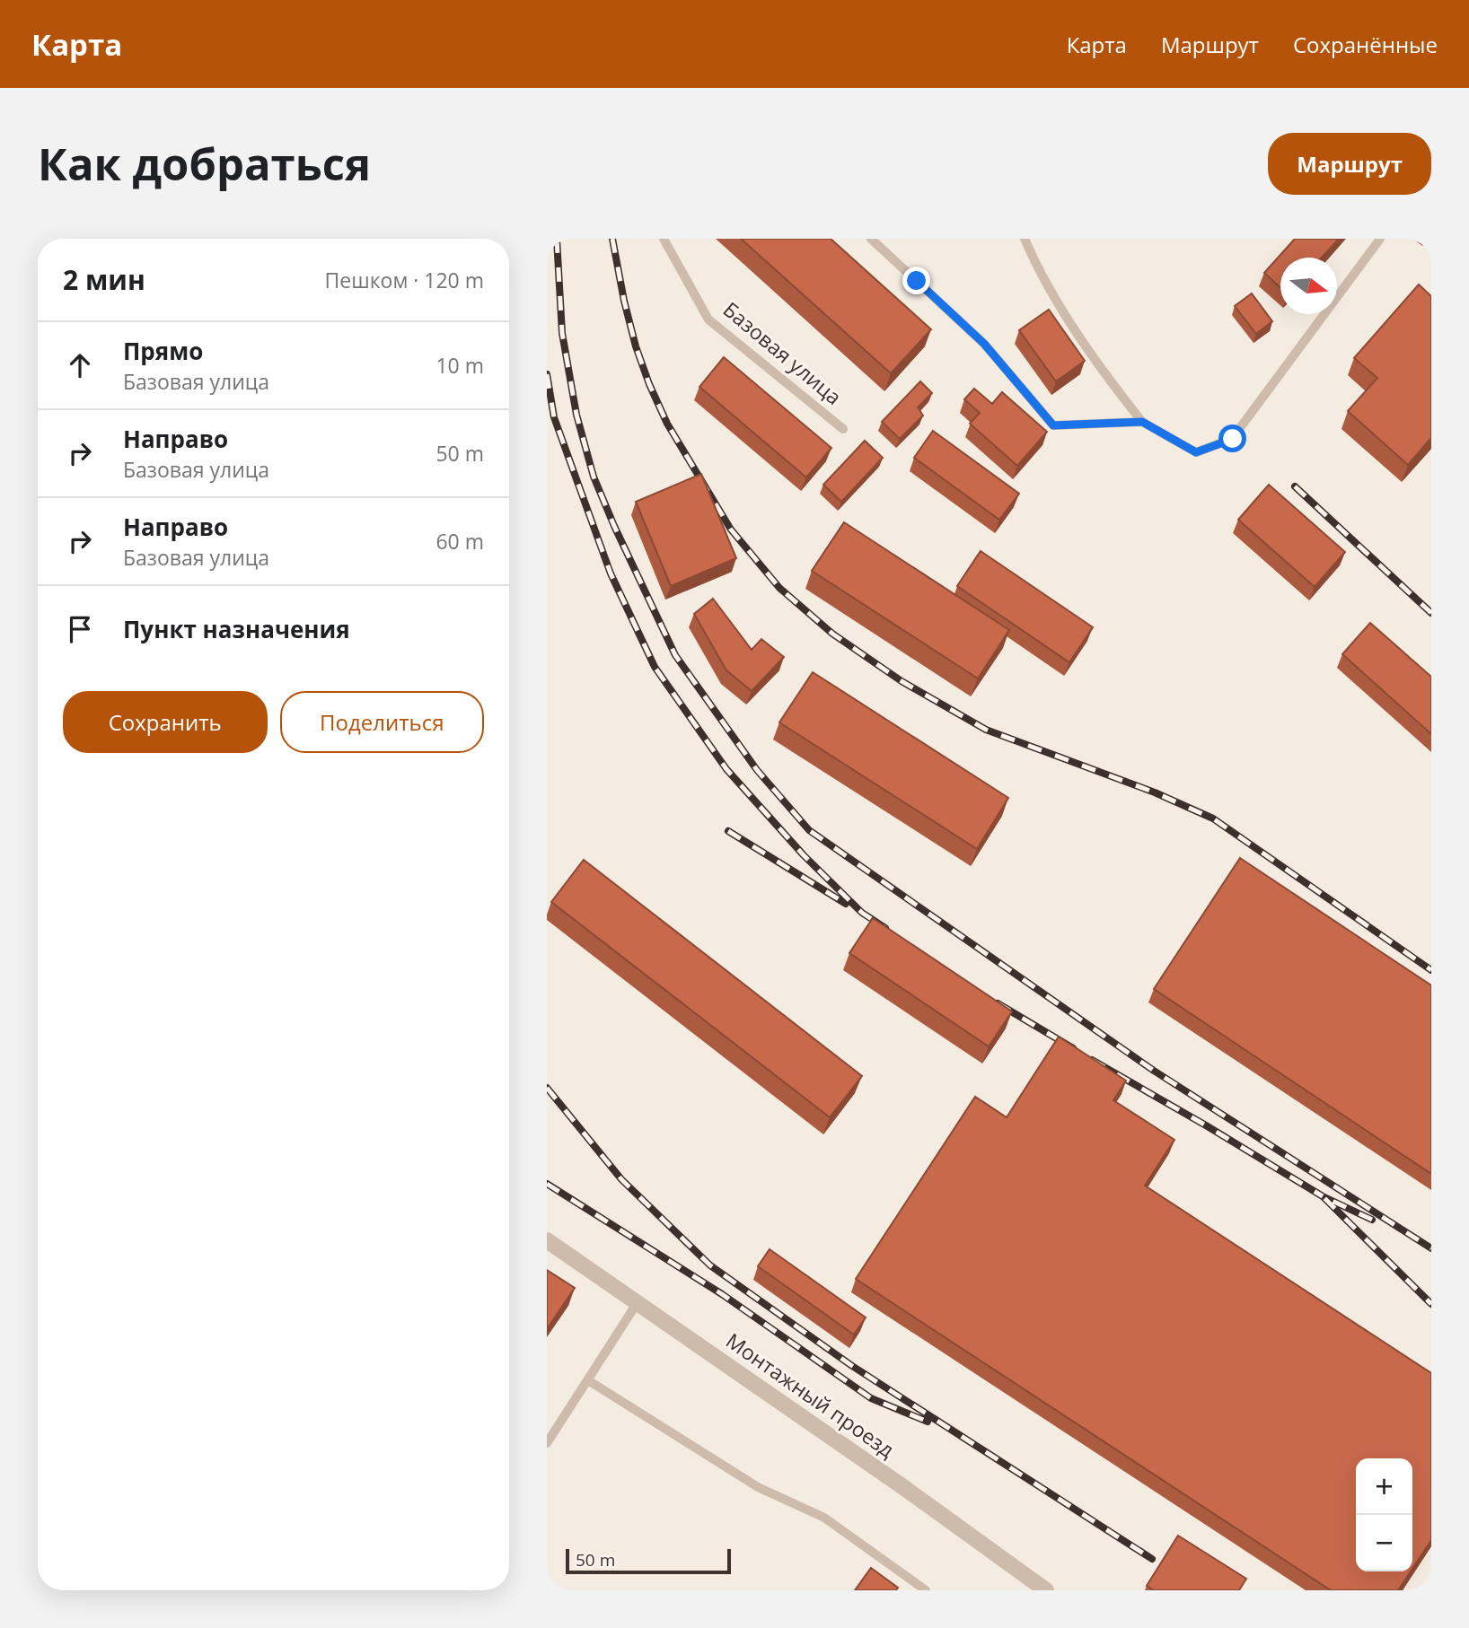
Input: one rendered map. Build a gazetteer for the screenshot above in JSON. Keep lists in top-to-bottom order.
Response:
{
  "streets": {
    "street": ["Монтажный проезд"],
    "lane": ["Базовая улица"]
  },
  "scale_bar": "50 m",
  "north": "right",
  "page": {
    "header": "Карта",
    "nav": ["Карта", "Маршрут", "Сохранённые"],
    "buttons": [
      "Маршрут",
      ["Сохранить", "Поделиться"]
    ],
    "title": "Как добраться",
    "heading": ["2 мин", "Пешком · 120 m"],
    "list": [
      ["Прямо", "Базовая улица", "10 m"],
      ["Направо", "Базовая улица", "50 m"],
      ["Направо", "Базовая улица", "60 m"],
      "Пункт назначения"
    ],
    "map_buttons": ["+", "−"],
    "scale": "50 m"
  }
}
